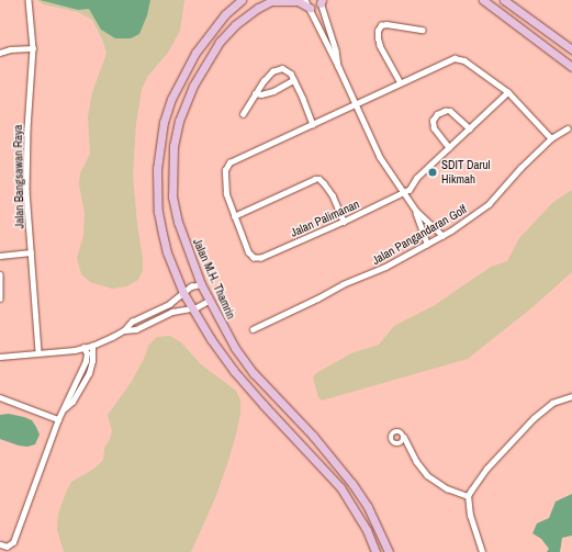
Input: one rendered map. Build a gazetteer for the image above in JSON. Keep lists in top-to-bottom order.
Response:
{
  "streets": {
    "main road": ["Jalan M.H. Thamrin"],
    "street": ["Jalan Bangsawan Raya", "Jalan Palimanan", "Jalan Pangandaran Golf"]
  },
  "places": ["SDIT Darul Hikmah"]
}
